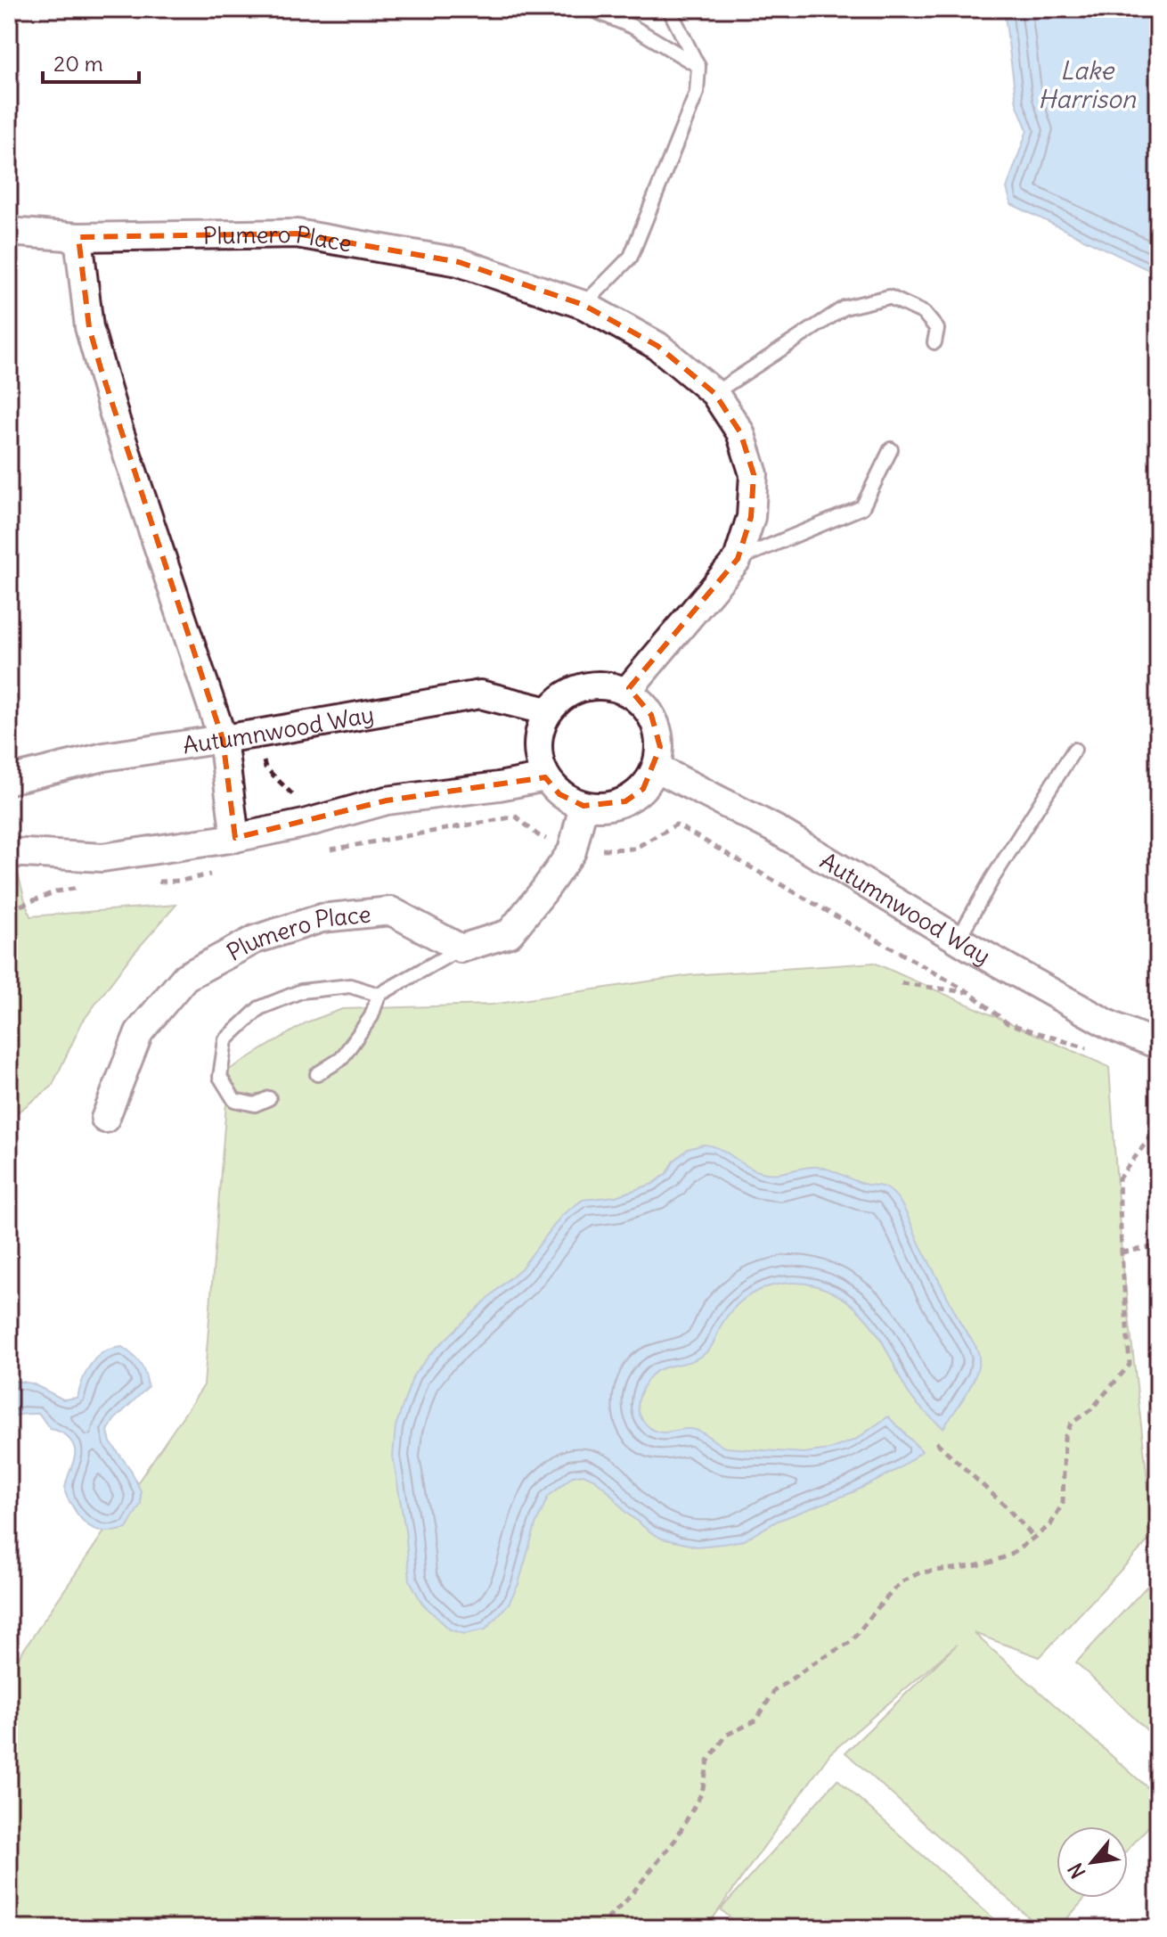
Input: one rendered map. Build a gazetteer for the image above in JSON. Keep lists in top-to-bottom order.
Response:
{
  "streets": {
    "street": ["Plumero Place", "Autumnwood Way"]
  },
  "crossings": [
    ["Plumero Place", "Autumnwood Way"]
  ],
  "water": ["Lake Harrison"],
  "scale_bar": "20 m",
  "north": "bottom left"
}
